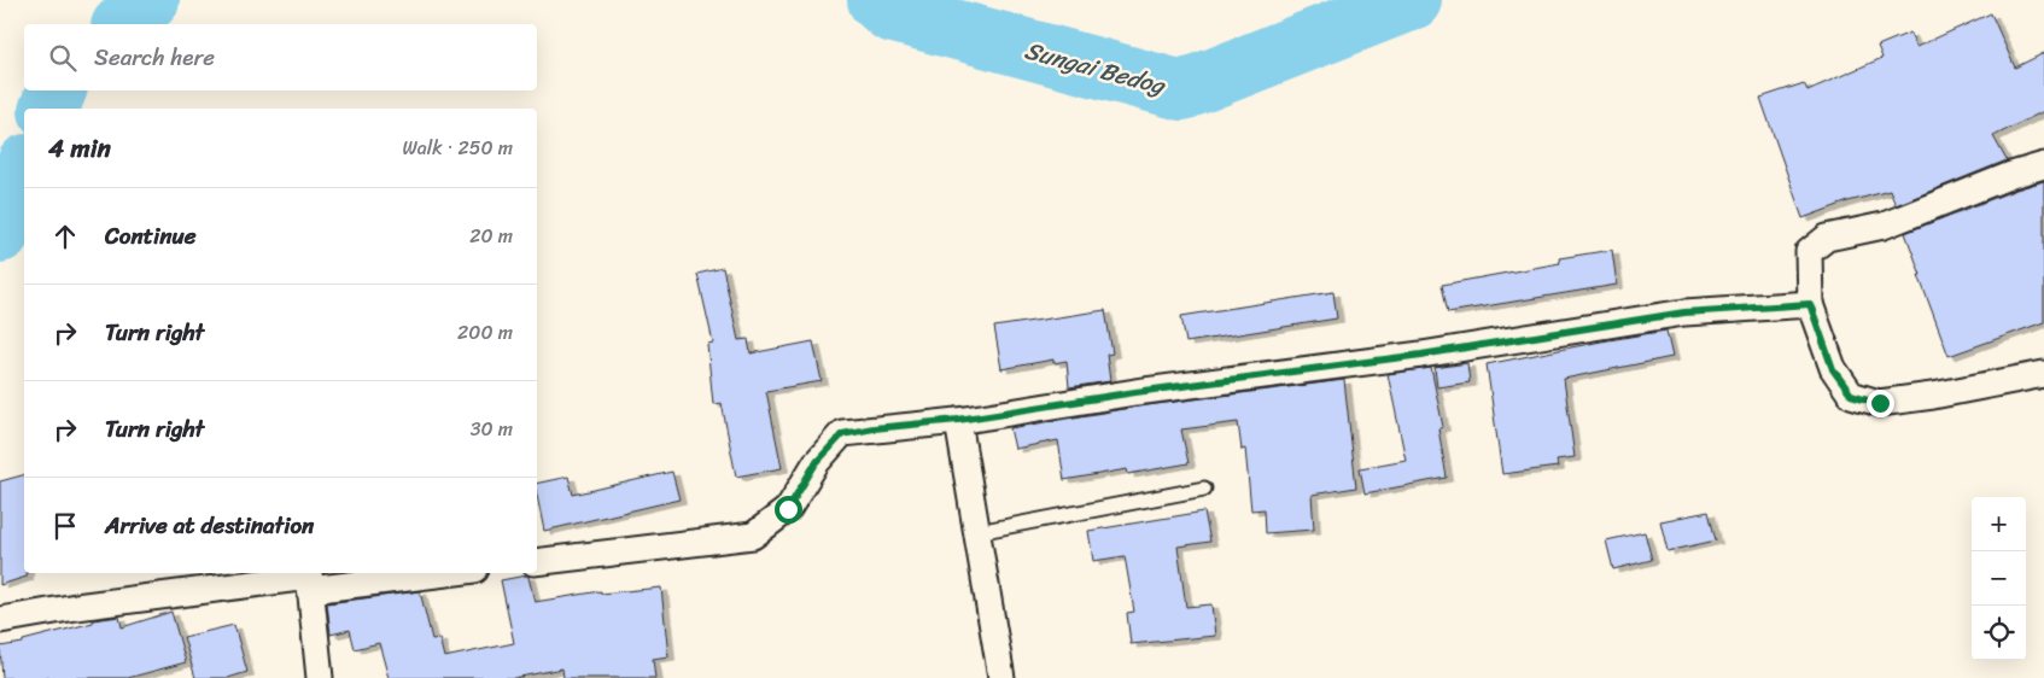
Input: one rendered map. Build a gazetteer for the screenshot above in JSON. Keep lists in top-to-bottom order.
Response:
{
  "water": ["Sungai Bedog"],
  "page": {
    "search": "Search here",
    "heading": ["4 min", "Walk · 250 m"],
    "list": [
      ["Continue", "20 m"],
      ["Turn right", "200 m"],
      ["Turn right", "30 m"],
      "Arrive at destination"
    ],
    "map_buttons": ["+", "−"]
  }
}
